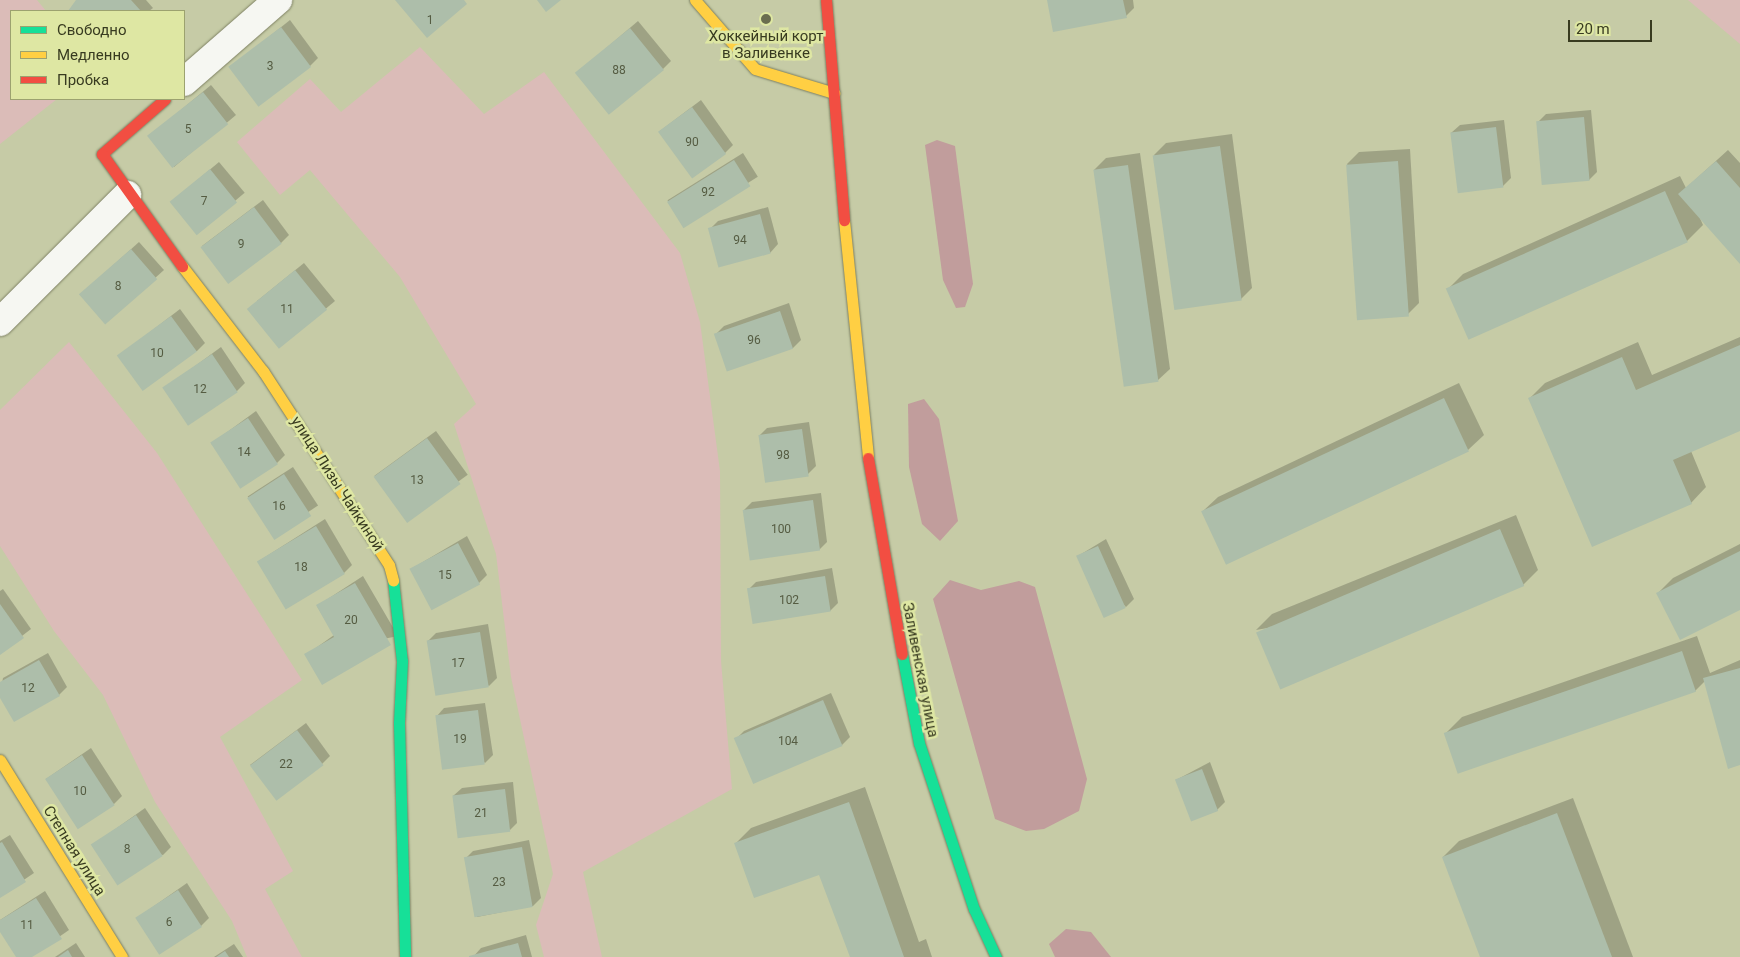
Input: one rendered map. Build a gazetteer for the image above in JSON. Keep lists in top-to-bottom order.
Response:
{
  "streets": {
    "street": ["улица Лизы Чайкиной", "Заливенская улица", "Степная улица"]
  },
  "places": ["Хоккейный корт в Заливенке"],
  "house_numbers": [
    "1",
    "3",
    "88",
    "5",
    "90",
    "92",
    "7",
    "94",
    "9",
    "8",
    "11",
    "96",
    "10",
    "12",
    "14",
    "98",
    "13",
    "16",
    "100",
    "18",
    "15",
    "102",
    "20",
    "17",
    "12",
    "19",
    "104",
    "22",
    "10",
    "21",
    "8",
    "23",
    "6",
    "11"
  ],
  "legend": ["Свободно", "Медленно", "Пробка"],
  "scale_bar": "20 m"
}
